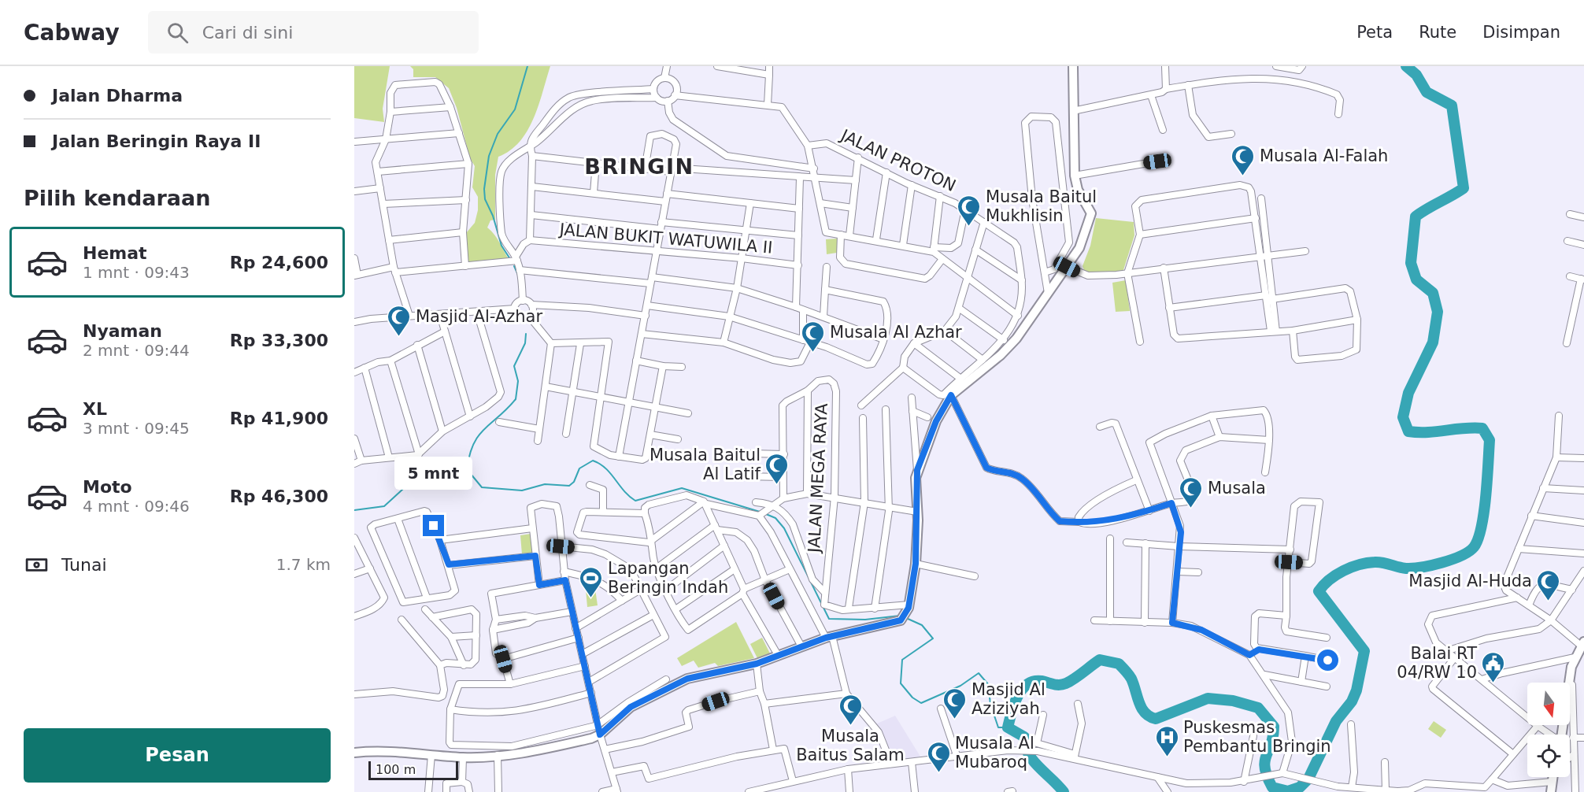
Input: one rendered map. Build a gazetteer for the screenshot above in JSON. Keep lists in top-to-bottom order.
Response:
{
  "streets": {
    "street": ["JALAN PROTON", "JALAN BUKIT WATUWILA II", "JALAN MEGA RAYA"]
  },
  "districts": ["BRINGIN"],
  "places": {
    "mosque": [
      "Musala Al-Falah",
      "Musala Baitul Mukhlisin",
      "Masjid Al-Azhar",
      "Musala Al Azhar",
      "Musala Baitul Al Latif",
      "Musala",
      "Masjid Al-Huda",
      "Masjid Al Aziziyah",
      "Musala Baitus Salam",
      "Musala Al Mubaroq"
    ],
    "sports": ["Lapangan Beringin Indah"],
    "public building": ["Balai RT 04/RW 10"],
    "hospital": ["Puskesmas Pembantu Bringin"]
  },
  "scale_bar": "100 m",
  "north": "bottom",
  "page": {
    "header": "Cabway",
    "search": "Cari di sini",
    "nav": ["Peta", "Rute", "Disimpan"],
    "banner": ["Jalan Dharma", "Jalan Beringin Raya II"],
    "heading": "Pilih kendaraan",
    "list": [
      {
        "name": "Hemat",
        "note": "1 mnt · 09:43",
        "value": "Rp 24,600"
      },
      {
        "name": "Nyaman",
        "note": "2 mnt · 09:44",
        "value": "Rp 33,300"
      },
      {
        "name": "XL",
        "note": "3 mnt · 09:45",
        "value": "Rp 41,900"
      },
      {
        "name": "Moto",
        "note": "4 mnt · 09:46",
        "value": "Rp 46,300"
      }
    ],
    "bubble": "5 mnt",
    "pay": ["Tunai", "1.7 km"],
    "buttons": "Pesan",
    "scale": "100 m"
  }
}
